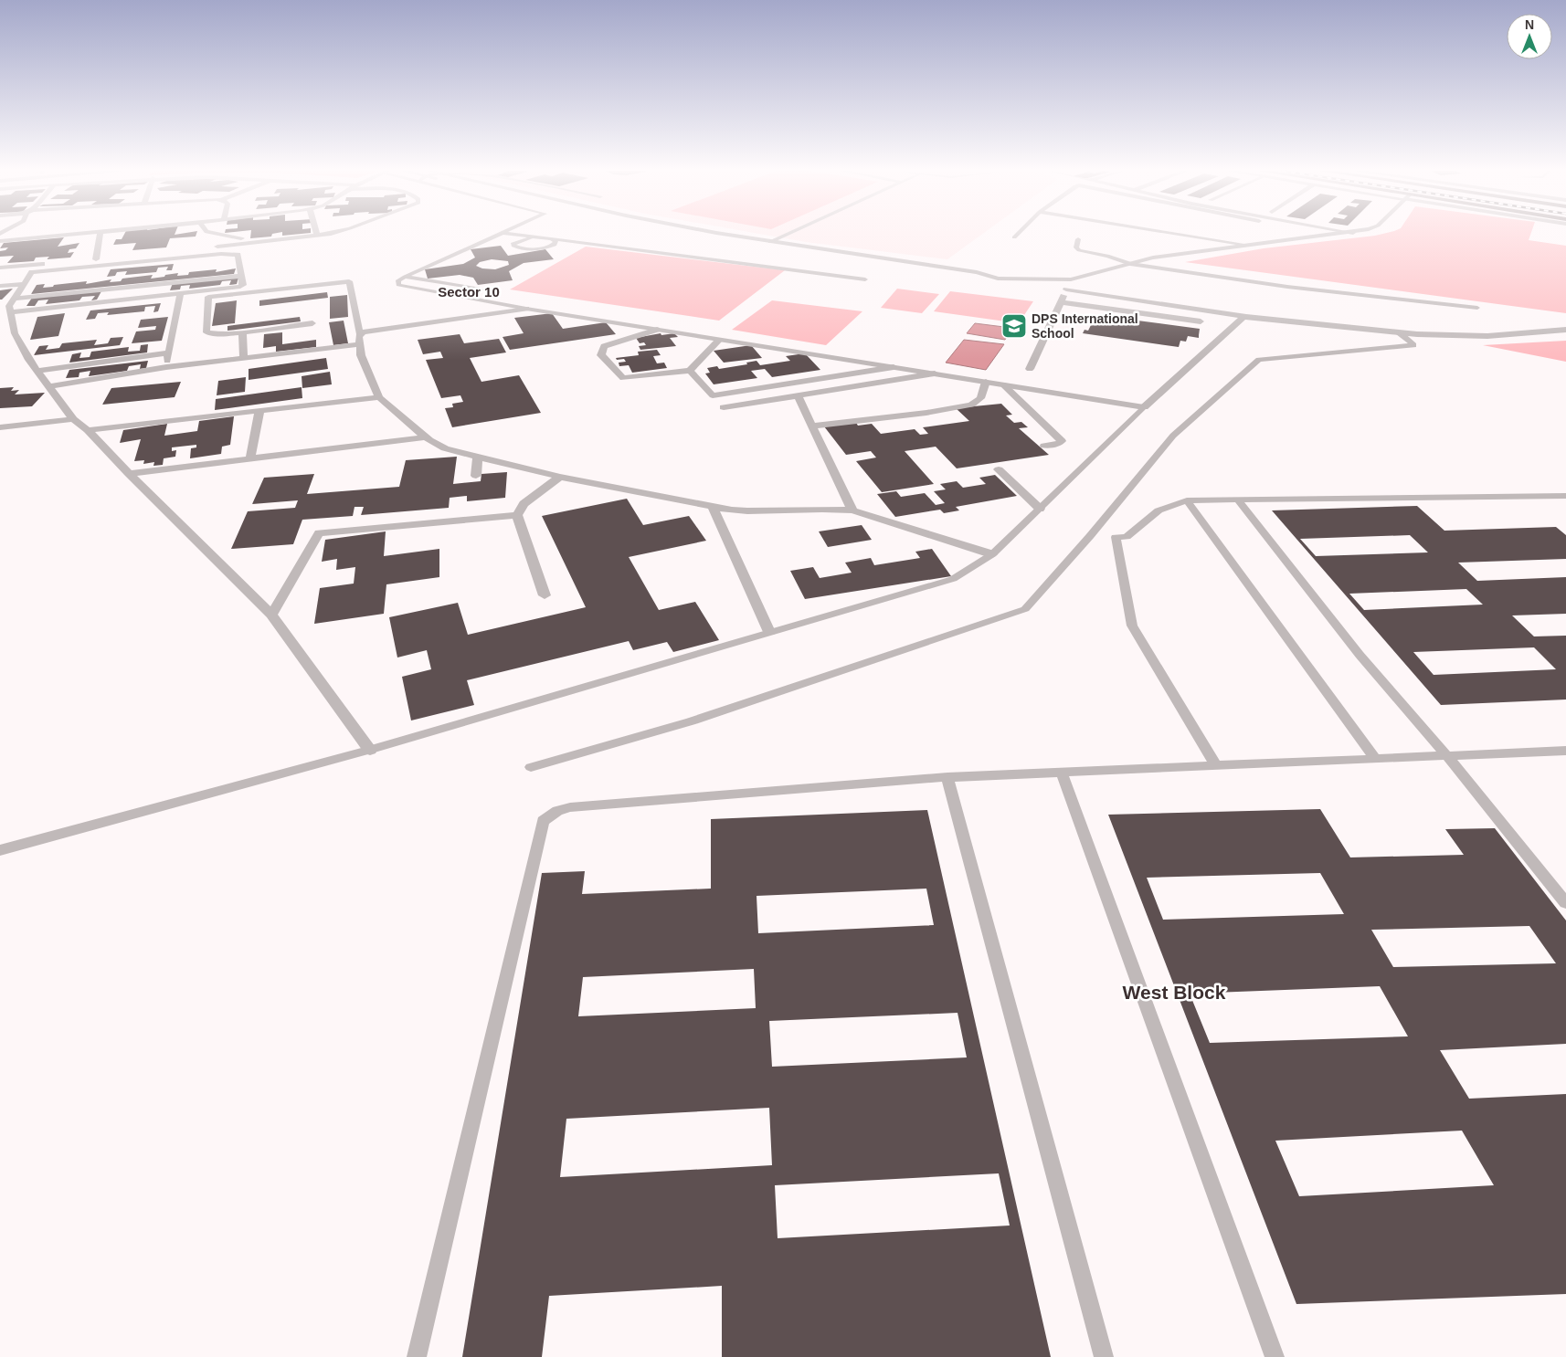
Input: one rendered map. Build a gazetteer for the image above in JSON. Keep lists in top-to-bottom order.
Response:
{
  "districts": ["Sector 10", "West Block"],
  "places": {
    "school or university": ["DPS International School"]
  },
  "north": "top"
}
